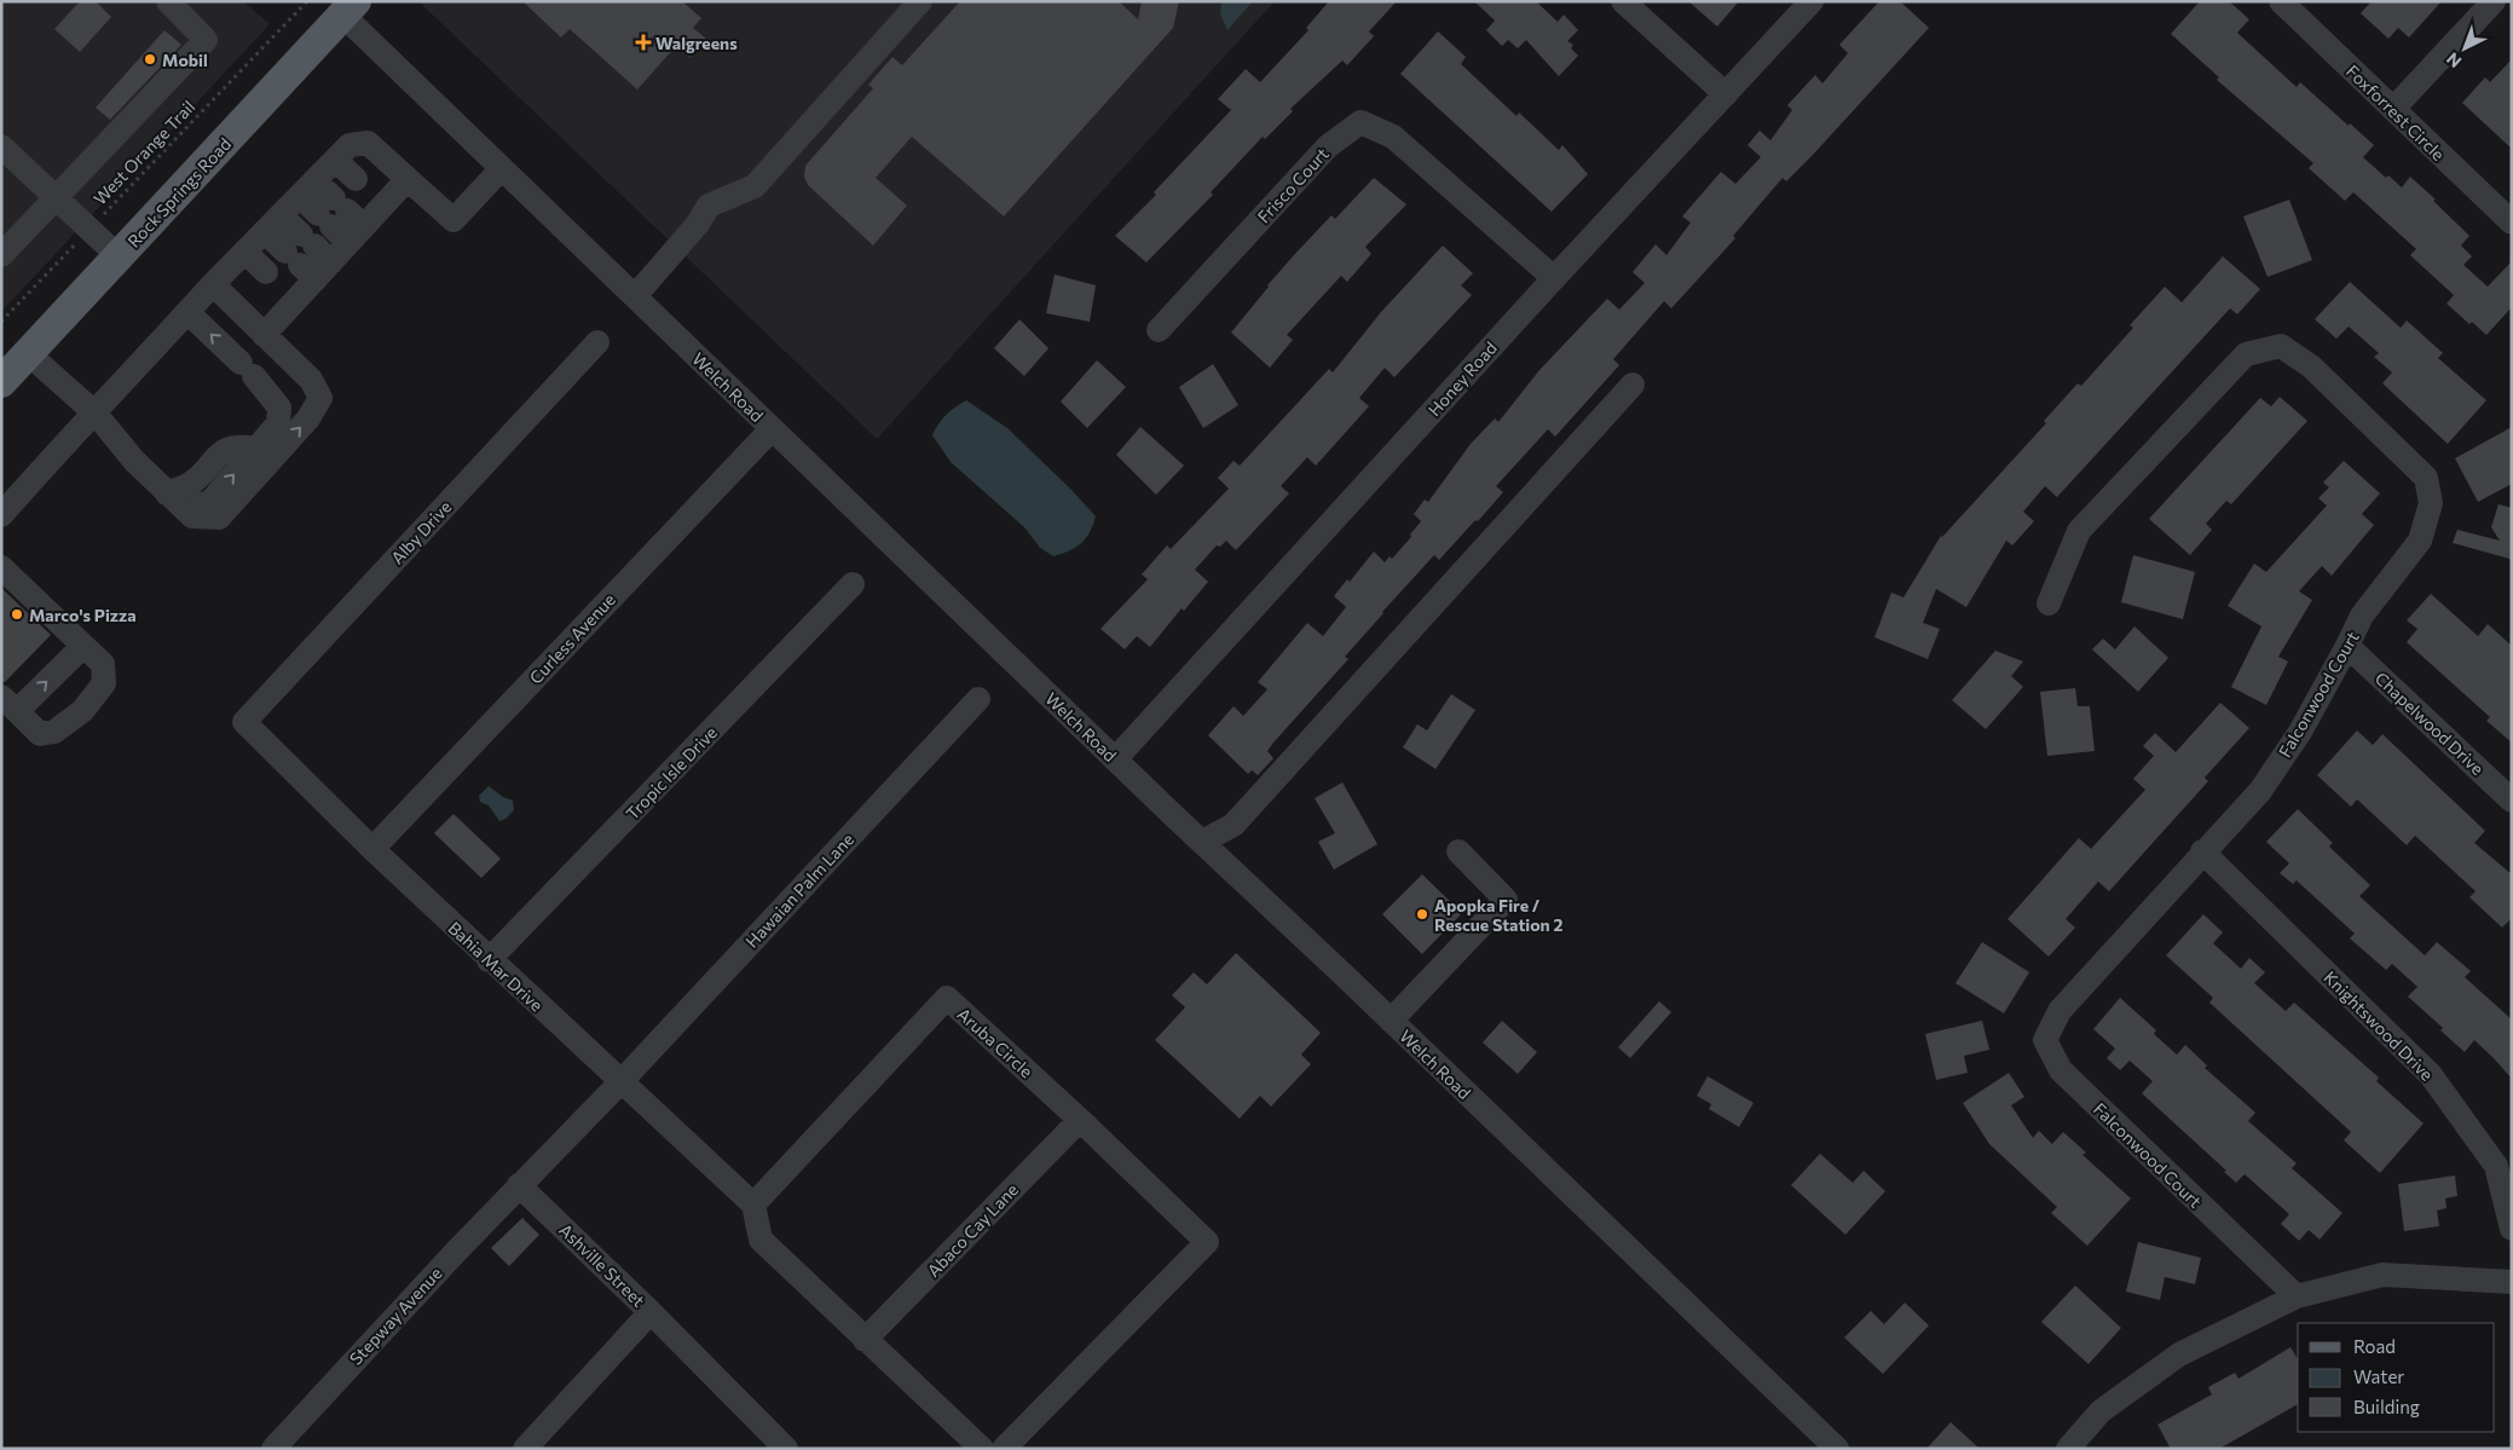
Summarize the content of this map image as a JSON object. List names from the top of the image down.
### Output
{
  "streets": {
    "main road": ["Rock Springs Road"],
    "street": [
      "Foxforrest Circle",
      "Frisco Court",
      "Honey Road",
      "Welch Road",
      "Alby Drive",
      "Curless Avenue",
      "Falconwood Court",
      "Chapelwood Drive",
      "Tropic Isle Drive",
      "Hawaian Palm Lane",
      "Bahia Mar Drive",
      "Knightswood Drive",
      "Aruba Circle",
      "Abaco Cay Lane",
      "Ashville Street",
      "Stepway Avenue"
    ],
    "path": ["West Orange Trail"]
  },
  "crossings": [
    ["Frisco Court", "Honey Road"],
    ["Rock Springs Road", "Welch Road"],
    ["Honey Road", "Welch Road"],
    ["Welch Road", "Curless Avenue"],
    ["Alby Drive", "Bahia Mar Drive"],
    ["Curless Avenue", "Bahia Mar Drive"],
    ["Falconwood Court", "Chapelwood Drive"],
    ["Falconwood Court", "Knightswood Drive"],
    ["Tropic Isle Drive", "Bahia Mar Drive"],
    ["Hawaian Palm Lane", "Bahia Mar Drive"],
    ["Bahia Mar Drive", "Aruba Circle"],
    ["Aruba Circle", "Abaco Cay Lane"],
    ["Ashville Street", "Stepway Avenue"]
  ],
  "places": {
    "health": ["Walgreens"],
    "other": ["Mobil", "Marco's Pizza", "Apopka Fire / Rescue Station 2"]
  },
  "legend": ["Road", "Water", "Building"],
  "north": "bottom left"
}
